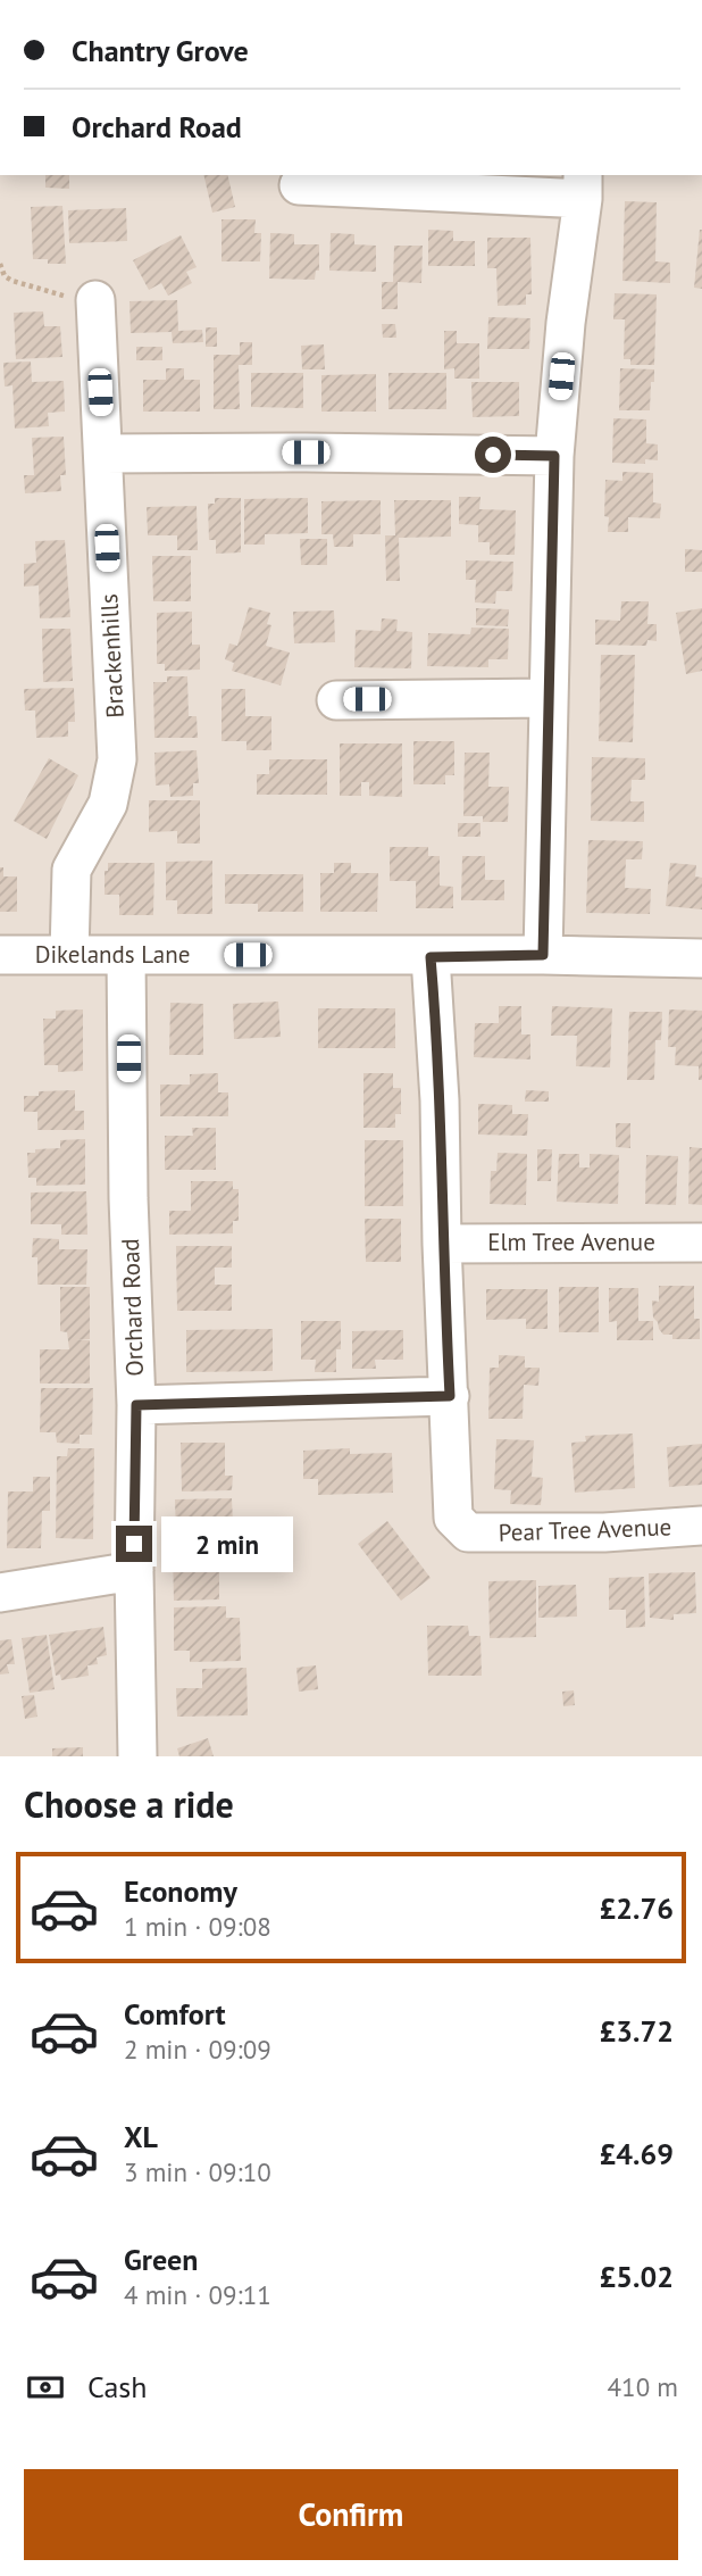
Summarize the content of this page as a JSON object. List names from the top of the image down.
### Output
{
  "streets": {
    "street": [
      "Brackenhills",
      "Dikelands Lane",
      "Elm Tree Avenue",
      "Orchard Road",
      "Pear Tree Avenue"
    ]
  },
  "crossings": [
    ["Brackenhills", "Dikelands Lane"],
    ["Dikelands Lane", "Orchard Road"]
  ],
  "page": {
    "banner": ["Chantry Grove", "Orchard Road"],
    "bubble": "2 min",
    "heading": "Choose a ride",
    "list": [
      {
        "name": "Economy",
        "note": "1 min · 09:08",
        "value": "£2.76"
      },
      {
        "name": "Comfort",
        "note": "2 min · 09:09",
        "value": "£3.72"
      },
      {
        "name": "XL",
        "note": "3 min · 09:10",
        "value": "£4.69"
      },
      {
        "name": "Green",
        "note": "4 min · 09:11",
        "value": "£5.02"
      }
    ],
    "pay": ["Cash", "410 m"],
    "buttons": "Confirm"
  }
}
